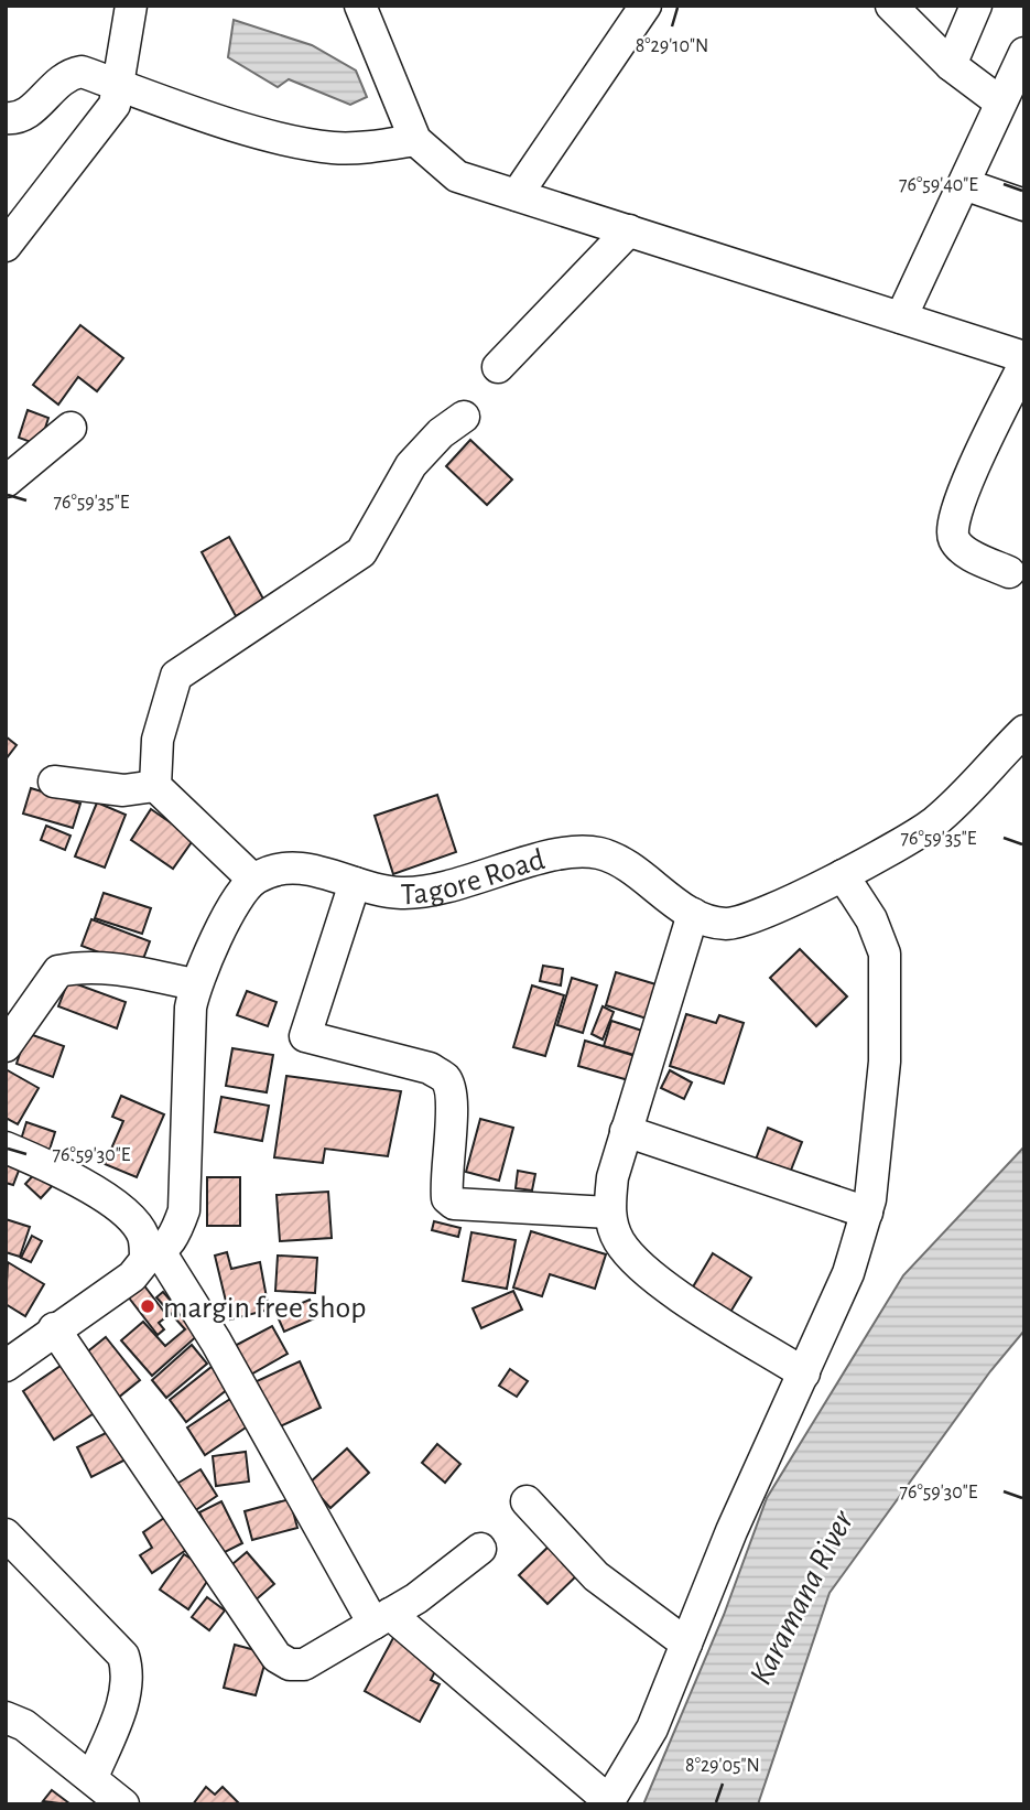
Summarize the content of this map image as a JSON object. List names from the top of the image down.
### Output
{
  "streets": {
    "street": ["Tagore Road"]
  },
  "water": ["Karamana River"],
  "places": ["margin free shop"],
  "coordinates": [
    "8°29'10\"N",
    "76°59'40\"E",
    "76°59'35\"E",
    "76°59'30\"E",
    "8°29'05\"N"
  ]
}
